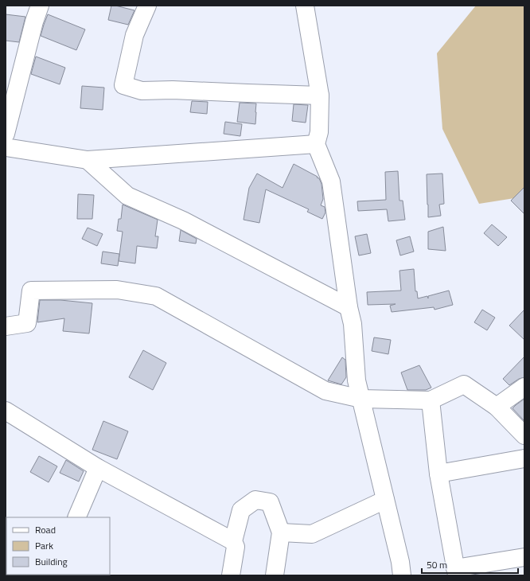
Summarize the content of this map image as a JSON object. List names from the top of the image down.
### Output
{
  "legend": ["Road", "Park", "Building"],
  "scale_bar": "50 m"
}
